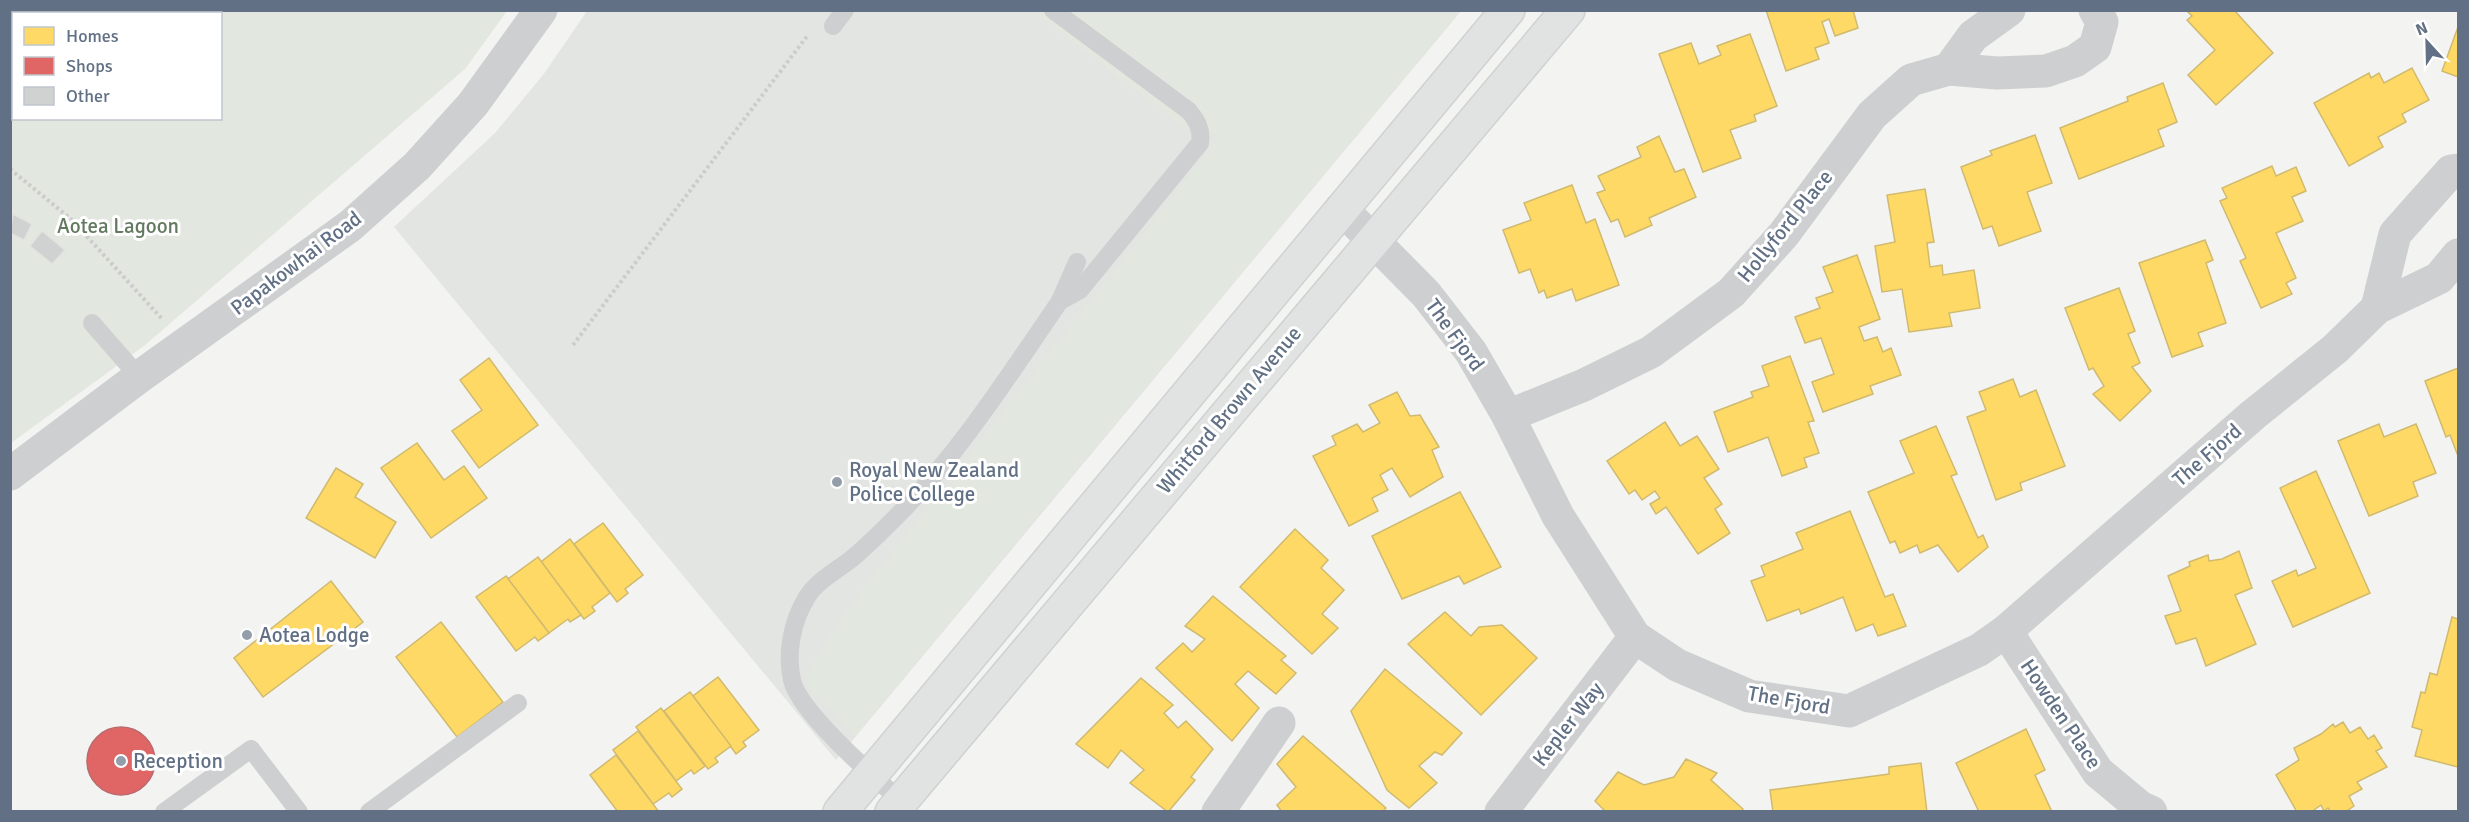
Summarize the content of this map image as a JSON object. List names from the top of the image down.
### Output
{
  "streets": {
    "main road": ["Whitford Brown Avenue"],
    "street": [
      "Hollyford Place",
      "Papakowhai Road",
      "The Fjord",
      "Howden Place",
      "Kepler Way"
    ]
  },
  "crossings": [
    ["Hollyford Place", "The Fjord"],
    ["The Fjord", "Whitford Brown Avenue"],
    ["The Fjord", "Howden Place"],
    ["The Fjord", "Kepler Way"]
  ],
  "parks": ["Aotea Lagoon"],
  "places": ["Royal New Zealand Police College", "Aotea Lodge", "Reception"],
  "legend": ["Homes", "Shops", "Other"],
  "north": "top"
}
